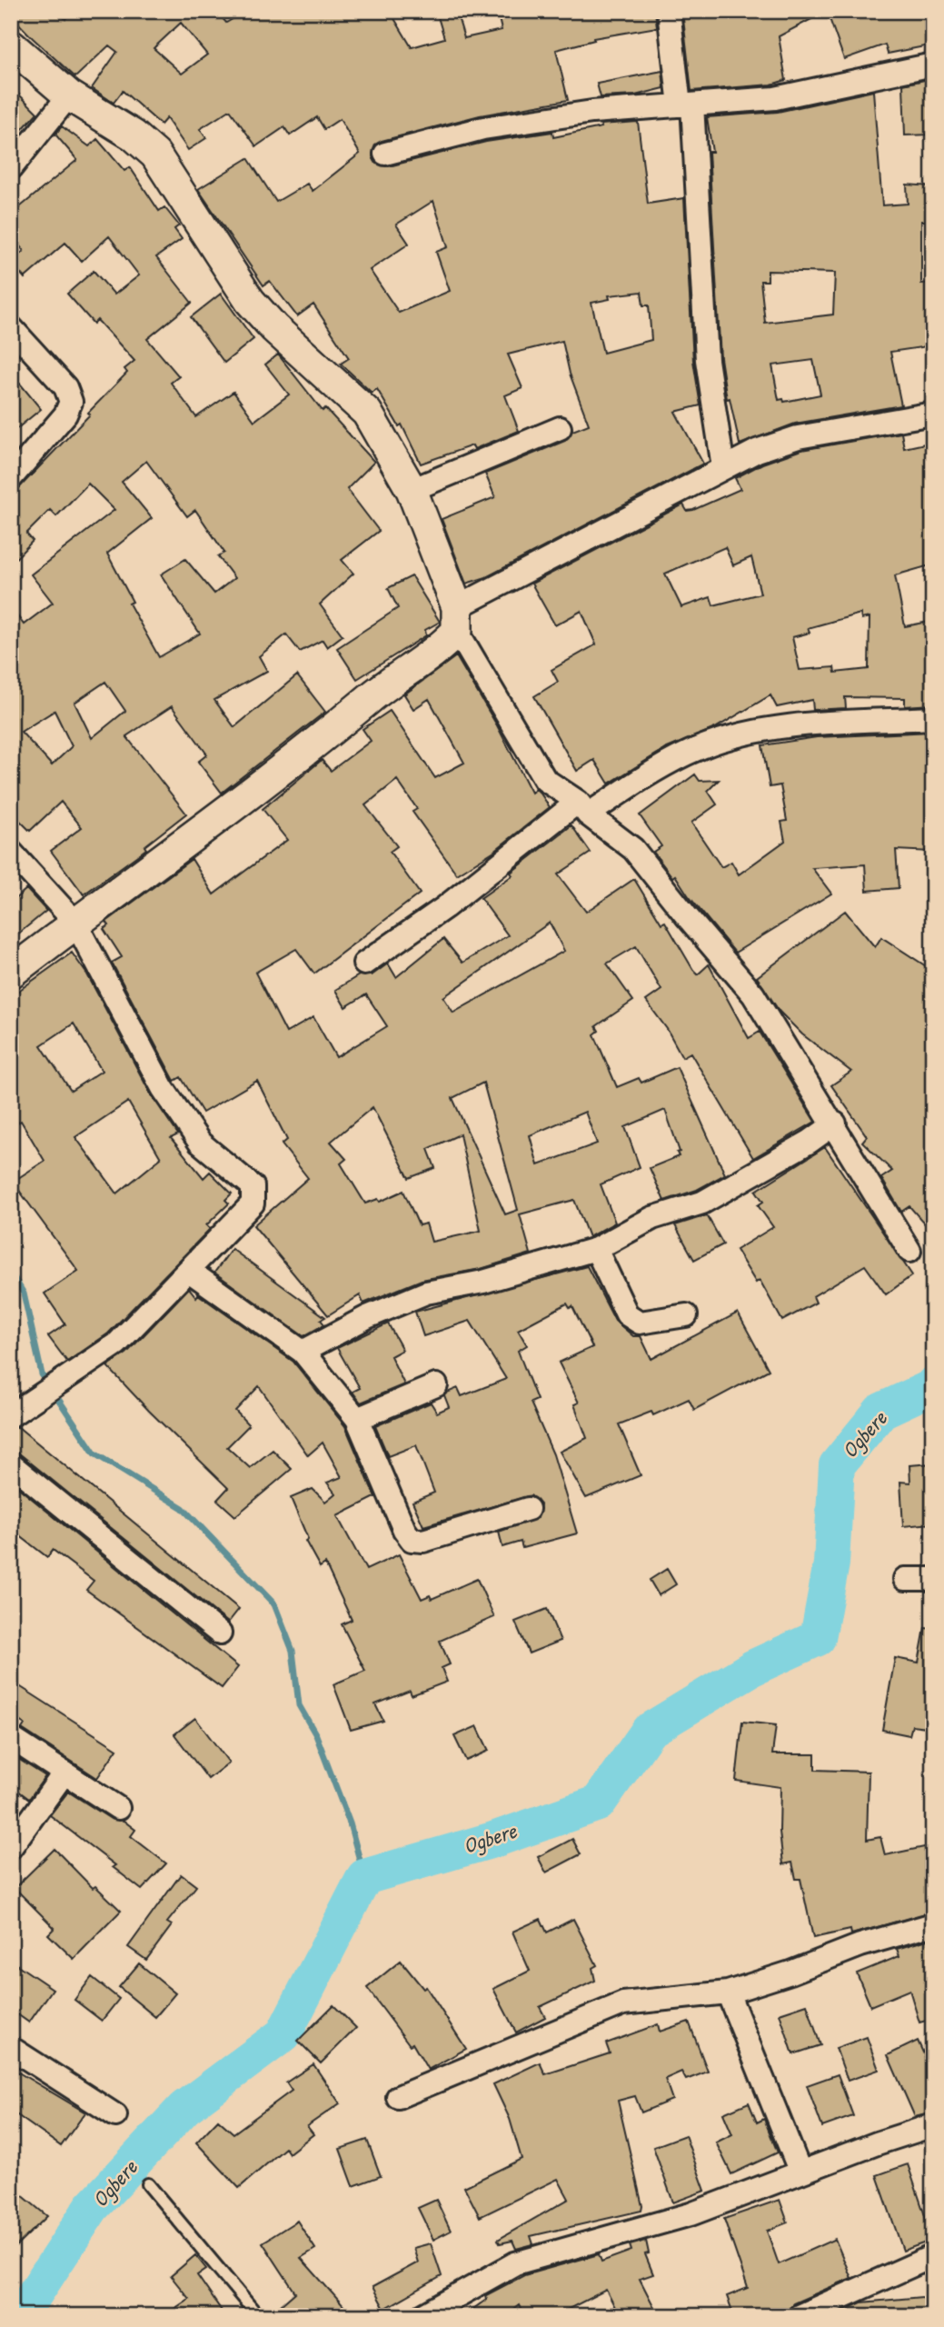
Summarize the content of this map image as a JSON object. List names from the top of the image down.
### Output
{
  "water": ["Ogbere"]
}
